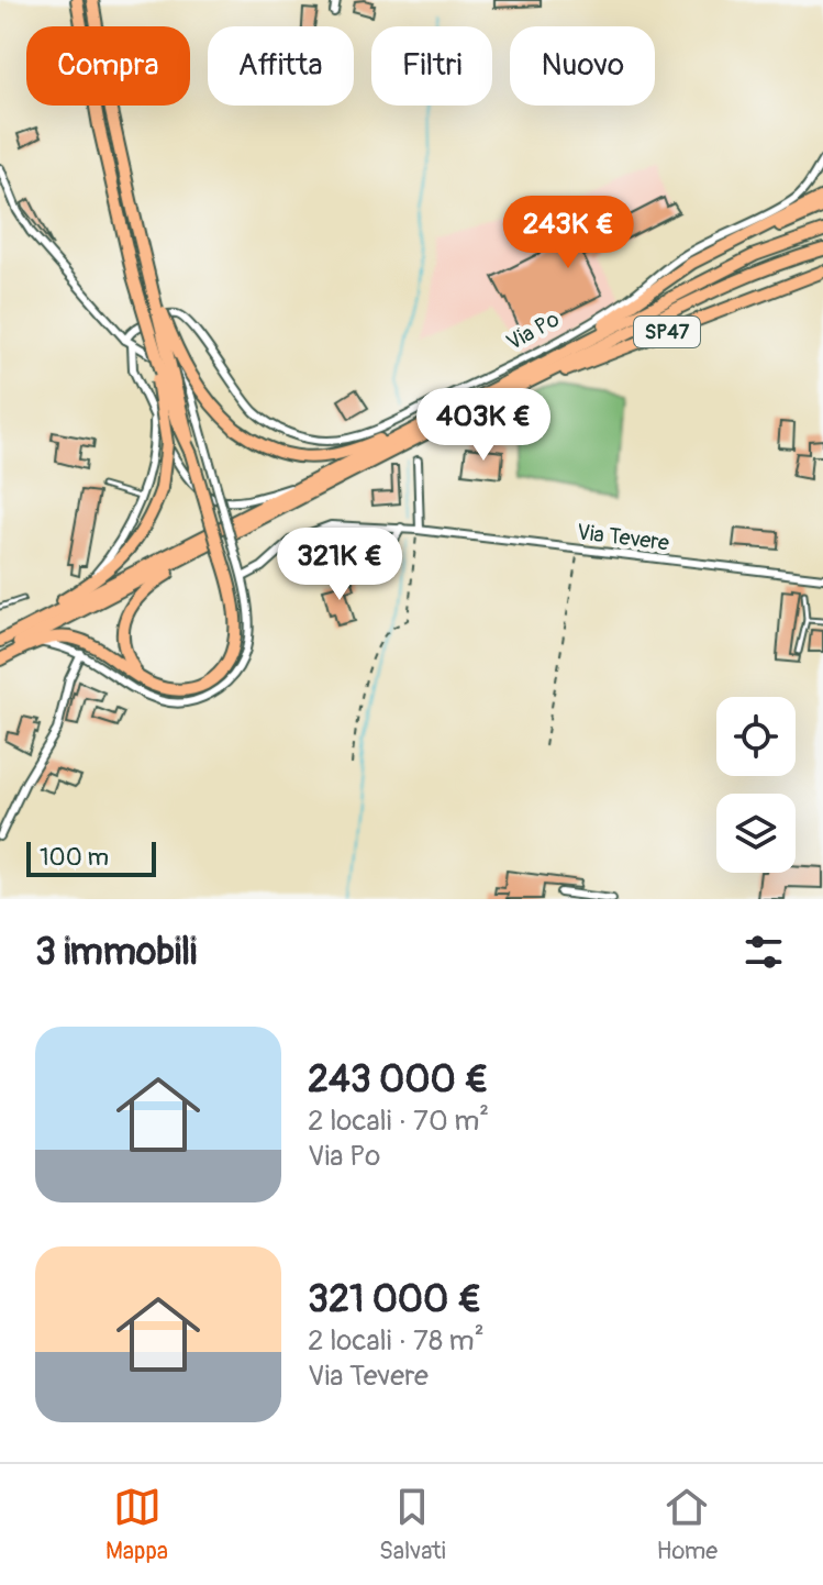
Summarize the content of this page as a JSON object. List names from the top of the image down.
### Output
{
  "streets": {
    "highway": ["Via Po", "SP47"],
    "street": ["Via Tevere"]
  },
  "crossings": [
    ["Via Po", "SP47"]
  ],
  "scale_bar": "100 m",
  "page": {
    "chip": [
      "Compra",
      "Affitta",
      "Filtri",
      "Nuovo"
    ],
    "price": ["243K €", "403K €", "321K €"],
    "scale": "100 m",
    "heading": "3 immobili",
    "list": [
      {
        "name": "243 000 €",
        "note": "2 locali · 70 m² · Via Po"
      },
      {
        "name": "321 000 €",
        "note": "2 locali · 78 m² · Via Tevere"
      }
    ],
    "tabs": ["Mappa", "Salvati", "Home"]
  }
}
